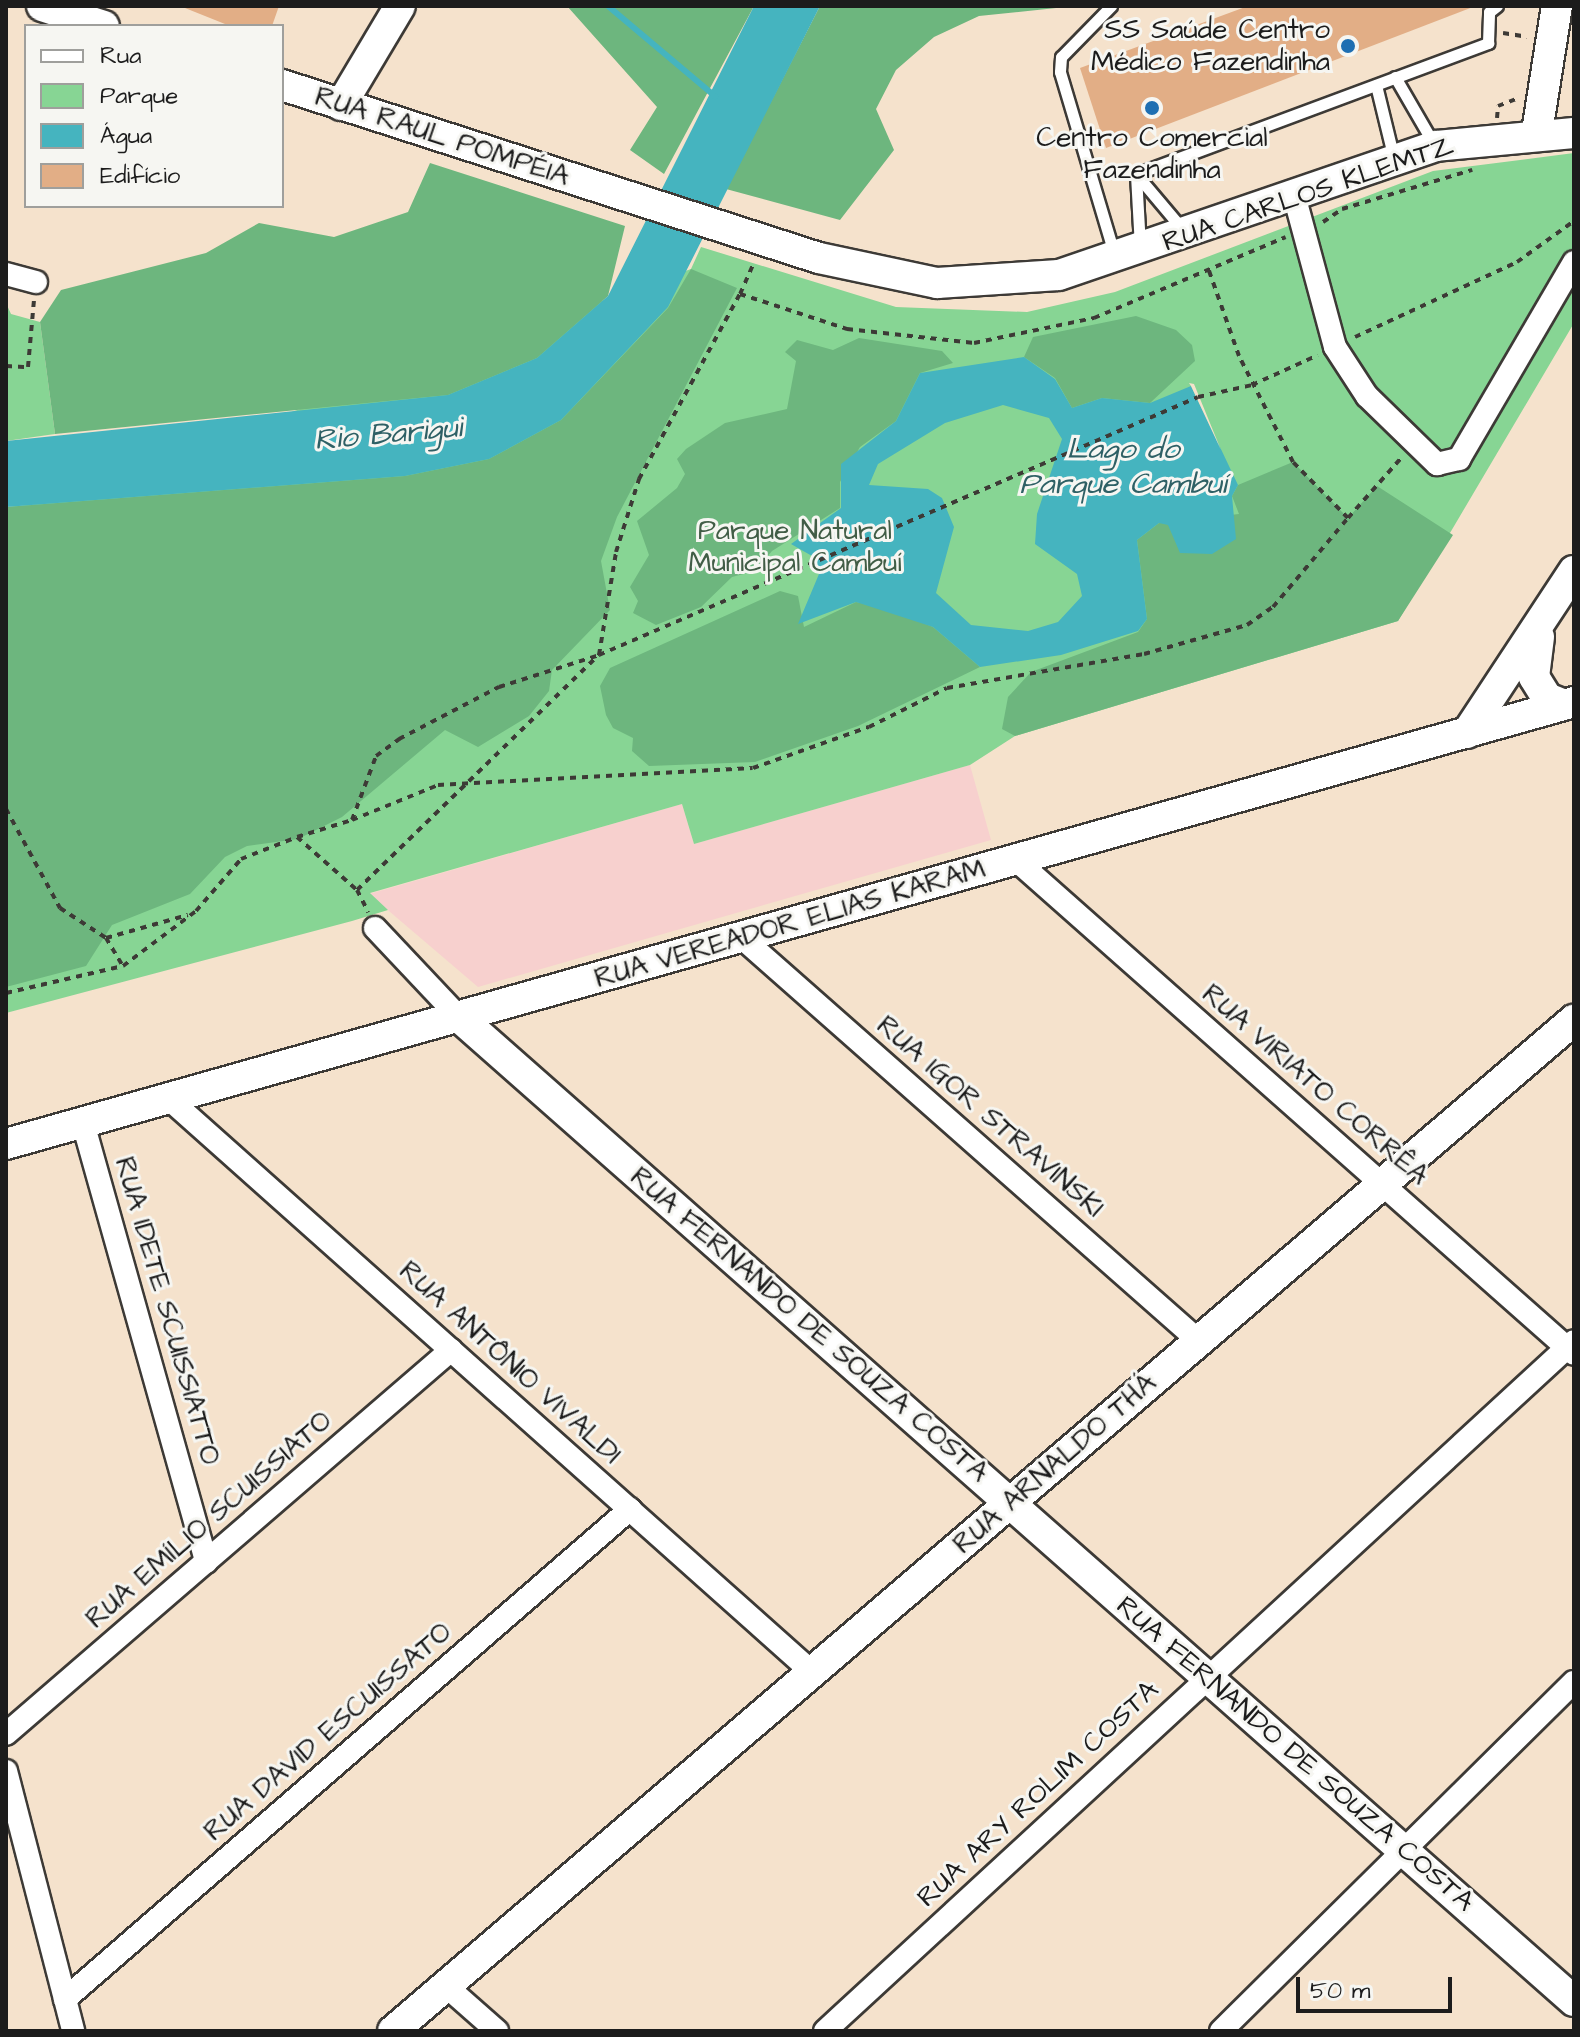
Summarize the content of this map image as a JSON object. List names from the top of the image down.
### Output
{
  "streets": {
    "main road": [
      "RUA RAUL POMPÉIA",
      "RUA CARLOS KLEMTZ",
      "RUA VEREADOR ELIAS KARAM",
      "RUA FERNANDO DE SOUZA COSTA",
      "RUA ARNALDO THÁ"
    ],
    "street": [
      "RUA VIRIATO CORRÊA",
      "RUA IGOR STRAVINSKI",
      "RUA IDETE SCUISSIATTO",
      "RUA ANTÔNIO VIVALDI",
      "RUA EMÍLIO SCUISSIATO",
      "RUA DAVID ESCUISSATO",
      "RUA ARY ROLIM COSTA"
    ]
  },
  "crossings": [
    ["RUA RAUL POMPÉIA", "RUA CARLOS KLEMTZ"],
    ["RUA VEREADOR ELIAS KARAM", "RUA VIRIATO CORRÊA"],
    ["RUA VEREADOR ELIAS KARAM", "RUA IGOR STRAVINSKI"],
    ["RUA VEREADOR ELIAS KARAM", "RUA IDETE SCUISSIATTO"],
    ["RUA VEREADOR ELIAS KARAM", "RUA FERNANDO DE SOUZA COSTA"],
    ["RUA VEREADOR ELIAS KARAM", "RUA ANTÔNIO VIVALDI"],
    ["RUA VIRIATO CORRÊA", "RUA ARNALDO THÁ"],
    ["RUA VIRIATO CORRÊA", "RUA ARY ROLIM COSTA"],
    ["RUA IGOR STRAVINSKI", "RUA ARNALDO THÁ"],
    ["RUA IDETE SCUISSIATTO", "RUA EMÍLIO SCUISSIATO"],
    ["RUA FERNANDO DE SOUZA COSTA", "RUA ARNALDO THÁ"],
    ["RUA FERNANDO DE SOUZA COSTA", "RUA ARY ROLIM COSTA"],
    ["RUA ANTÔNIO VIVALDI", "RUA ARNALDO THÁ"],
    ["RUA ANTÔNIO VIVALDI", "RUA EMÍLIO SCUISSIATO"],
    ["RUA ANTÔNIO VIVALDI", "RUA DAVID ESCUISSATO"]
  ],
  "water": ["Rio Barigui", "Lago do Parque Cambuí"],
  "parks": ["Parque Natural Municipal Cambuí"],
  "places": ["SS Saúde Centro Médico Fazendinha", "Centro Comercial Fazendinha"],
  "legend": [
    "Rua",
    "Parque",
    "Água",
    "Edifício"
  ],
  "scale_bar": "50 m"
}
